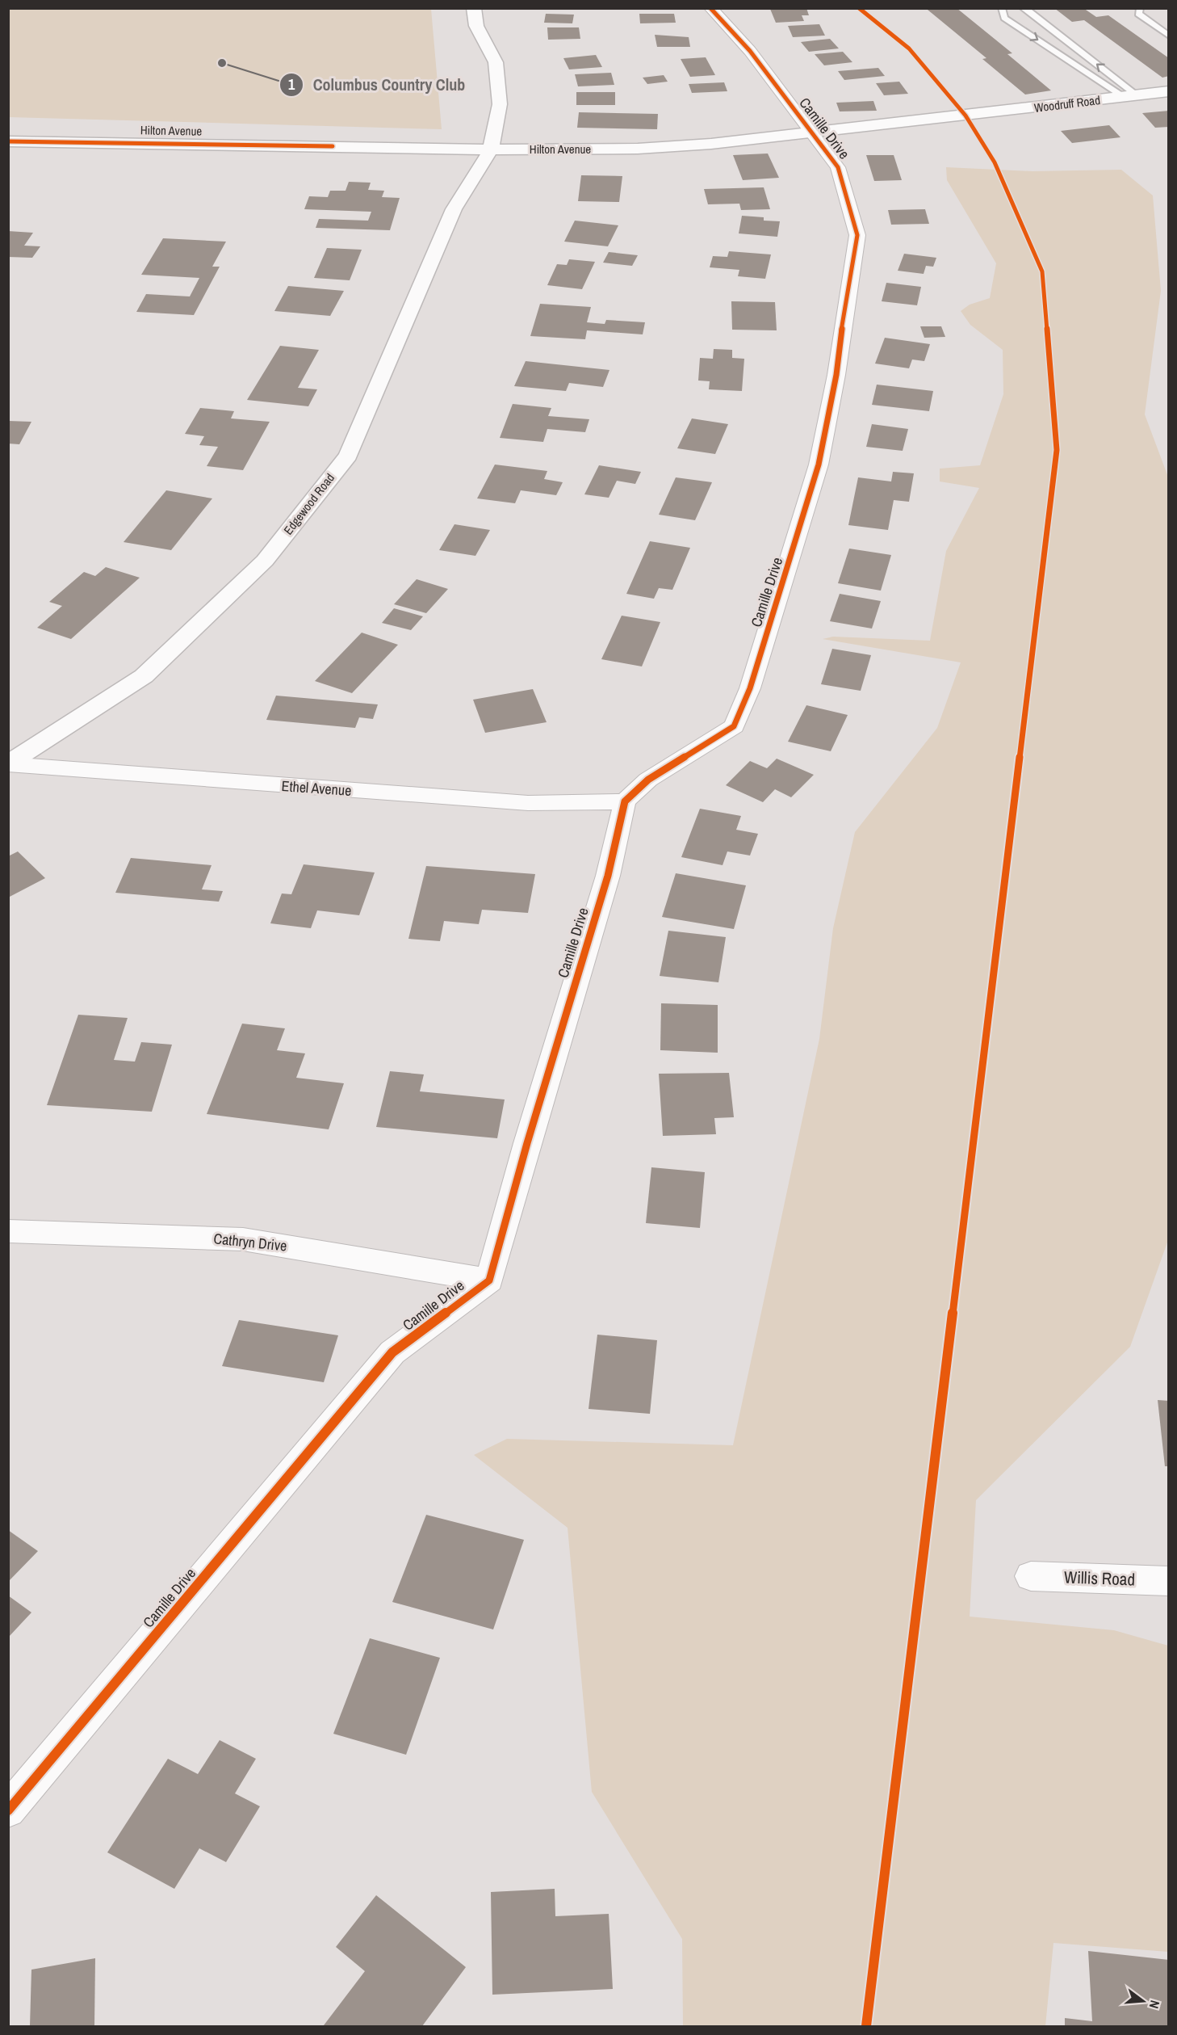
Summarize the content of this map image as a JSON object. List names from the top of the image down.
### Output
{
  "streets": {
    "street": [
      "Woodruff Road",
      "Camille Drive",
      "Hilton Avenue",
      "Edgewood Road",
      "Ethel Avenue",
      "Cathryn Drive",
      "Willis Road"
    ]
  },
  "crossings": [
    ["Woodruff Road", "Hilton Avenue"],
    ["Camille Drive", "Hilton Avenue"],
    ["Camille Drive", "Ethel Avenue"],
    ["Camille Drive", "Cathryn Drive"],
    ["Hilton Avenue", "Edgewood Road"],
    ["Edgewood Road", "Ethel Avenue"]
  ],
  "places": ["Columbus Country Club"],
  "north": "right"
}
